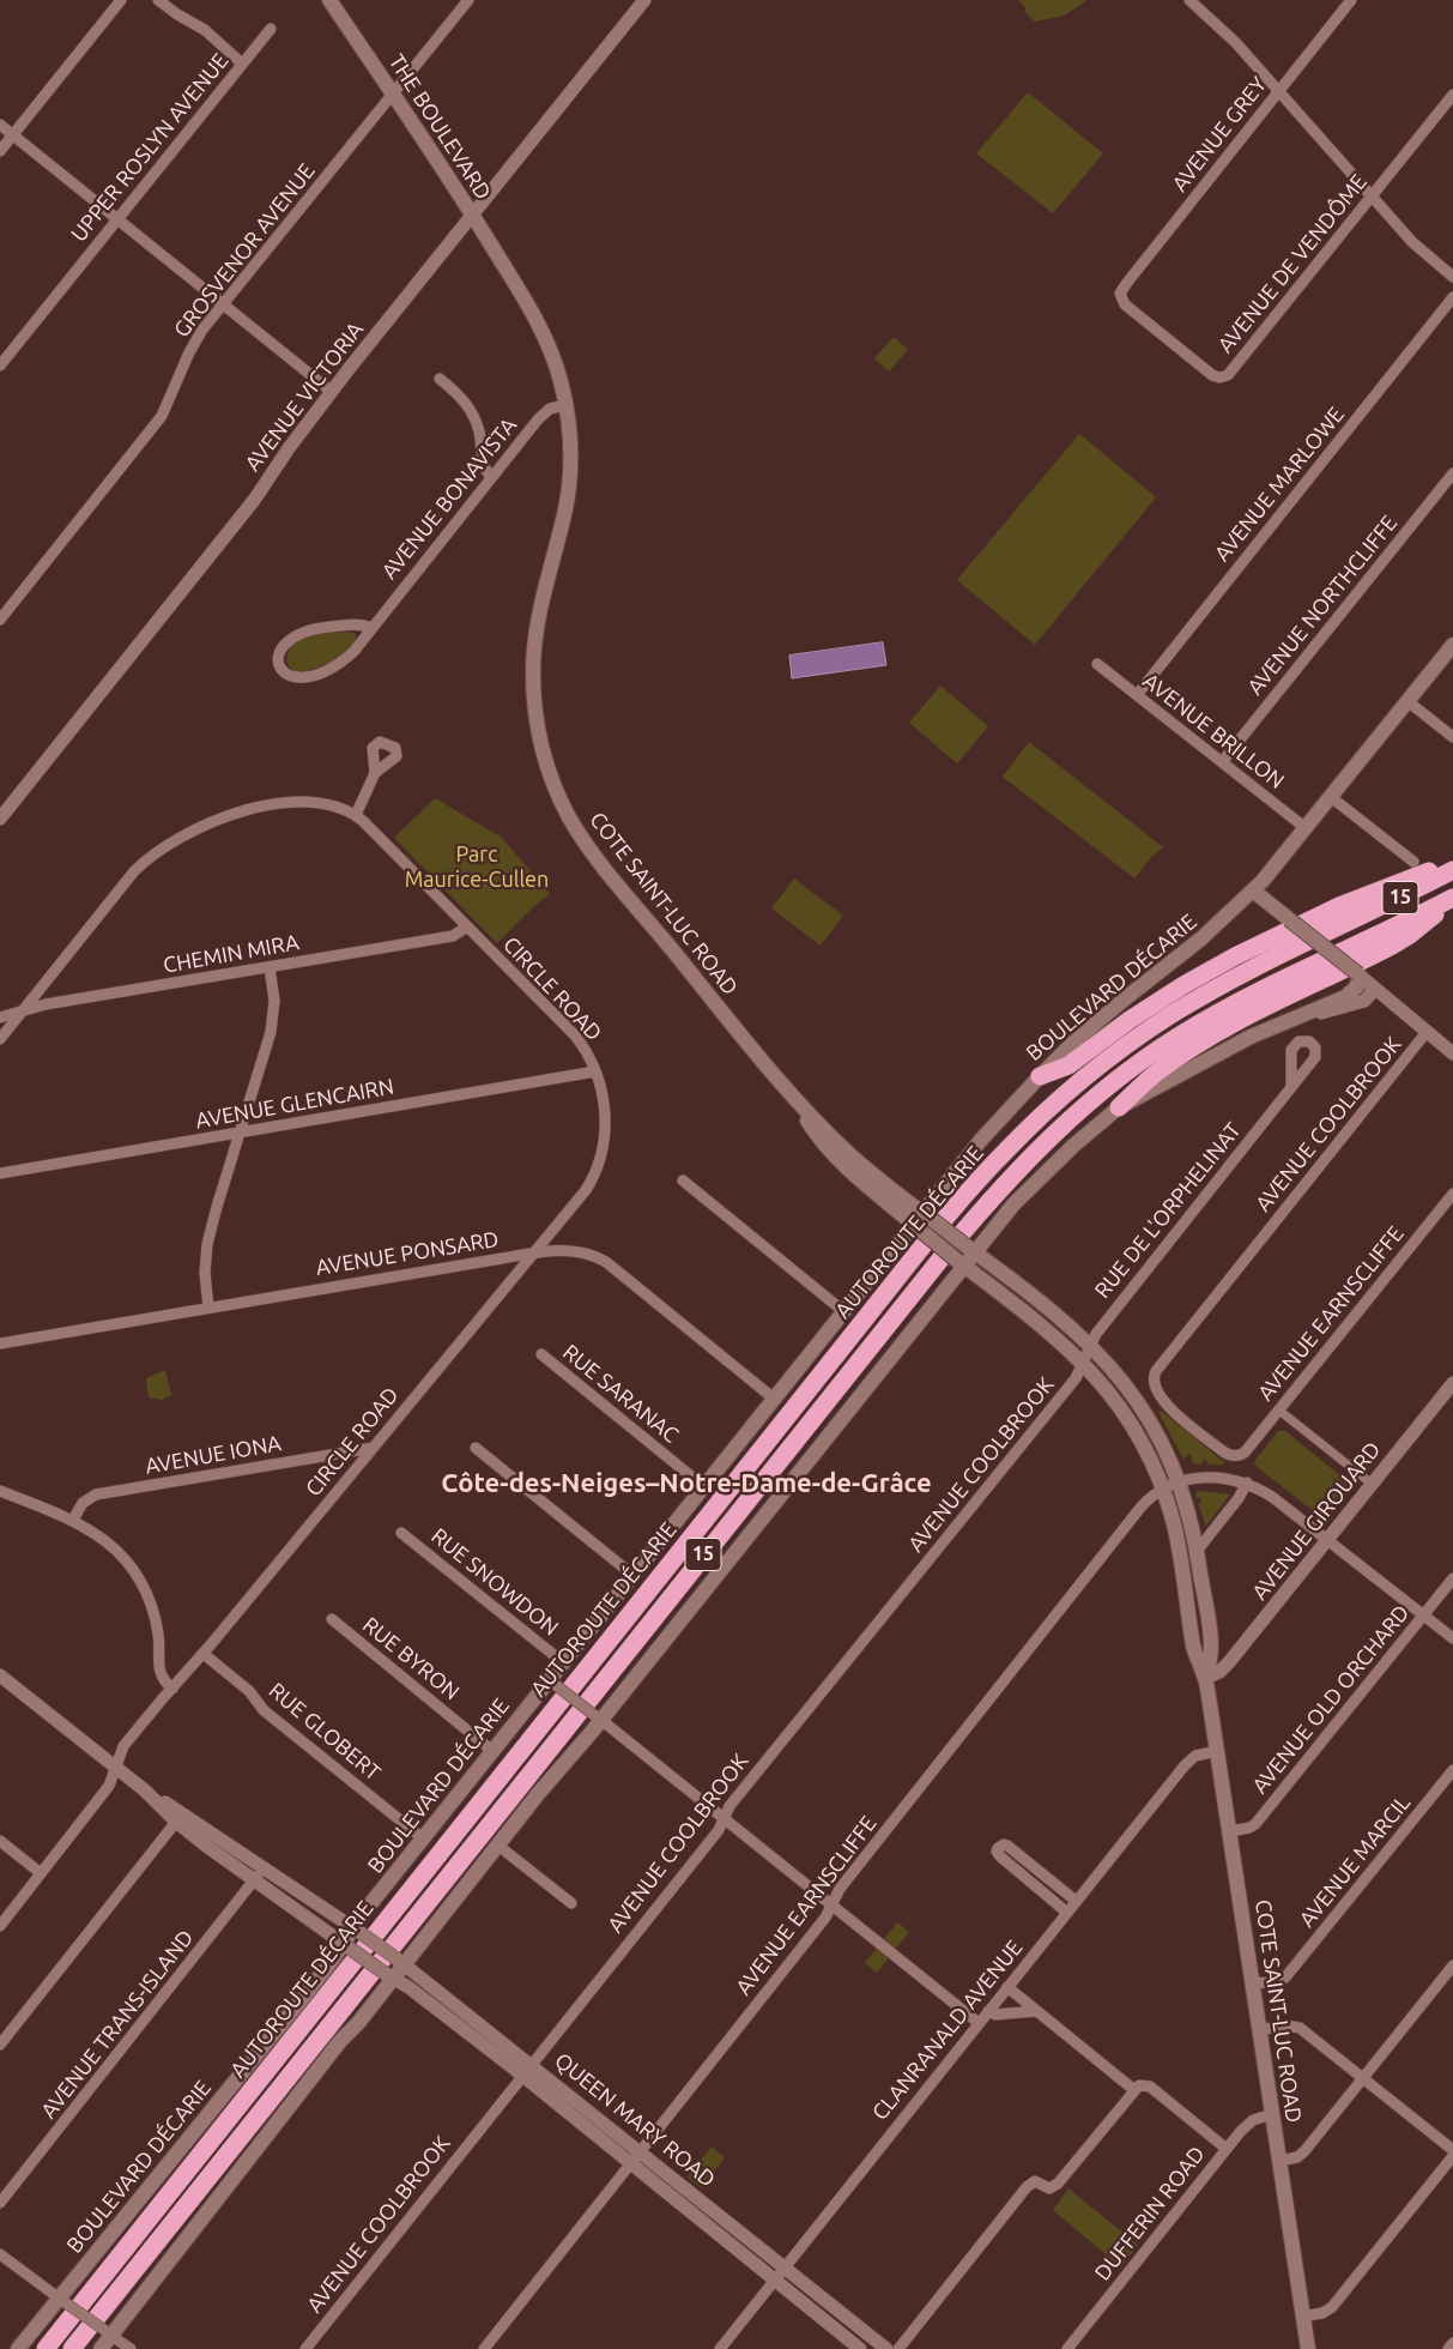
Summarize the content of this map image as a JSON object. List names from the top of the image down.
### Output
{
  "streets": {
    "highway": ["15", "AUTOROUTE DÉCARIE"],
    "main road": ["THE BOULEVARD", "COTE SAINT-LUC ROAD", "BOULEVARD DÉCARIE"],
    "street": [
      "AVENUE GREY",
      "UPPER ROSLYN AVENUE",
      "GROSVENOR AVENUE",
      "AVENUE DE VENDÔME",
      "AVENUE VICTORIA",
      "AVENUE MARLOWE",
      "AVENUE BONAVISTA",
      "AVENUE NORTHCLIFFE",
      "AVENUE BRILLON",
      "CHEMIN MIRA",
      "CIRCLE ROAD",
      "AVENUE GLENCAIRN",
      "AVENUE COOLBROOK",
      "RUE DE L'ORPHELINAT",
      "AVENUE PONSARD",
      "AVENUE EARNSCLIFFE",
      "RUE SARANAC",
      "AVENUE IONA",
      "AVENUE GIROUARD",
      "RUE SNOWDON",
      "RUE BYRON",
      "AVENUE OLD ORCHARD",
      "RUE GLOBERT",
      "AVENUE MARCIL",
      "AVENUE TRANS-ISLAND",
      "CLANRANALD AVENUE",
      "QUEEN MARY ROAD",
      "DUFFERIN ROAD"
    ]
  },
  "crossings": [
    ["THE BOULEVARD", "GROSVENOR AVENUE"],
    ["THE BOULEVARD", "AVENUE VICTORIA"],
    ["THE BOULEVARD", "COTE SAINT-LUC ROAD"],
    ["AVENUE GREY", "AVENUE DE VENDÔME"],
    ["AVENUE MARLOWE", "AVENUE BRILLON"],
    ["AVENUE BONAVISTA", "COTE SAINT-LUC ROAD"],
    ["AVENUE NORTHCLIFFE", "AVENUE BRILLON"],
    ["AVENUE BRILLON", "BOULEVARD DÉCARIE"],
    ["COTE SAINT-LUC ROAD", "BOULEVARD DÉCARIE"],
    ["COTE SAINT-LUC ROAD", "AVENUE COOLBROOK"],
    ["COTE SAINT-LUC ROAD", "RUE DE L'ORPHELINAT"],
    ["COTE SAINT-LUC ROAD", "AVENUE EARNSCLIFFE"],
    ["COTE SAINT-LUC ROAD", "AVENUE GIROUARD"],
    ["COTE SAINT-LUC ROAD", "AVENUE OLD ORCHARD"],
    ["COTE SAINT-LUC ROAD", "AVENUE MARCIL"],
    ["COTE SAINT-LUC ROAD", "CLANRANALD AVENUE"],
    ["COTE SAINT-LUC ROAD", "DUFFERIN ROAD"],
    ["CHEMIN MIRA", "CIRCLE ROAD"],
    ["BOULEVARD DÉCARIE", "AVENUE PONSARD"],
    ["BOULEVARD DÉCARIE", "RUE SARANAC"],
    ["BOULEVARD DÉCARIE", "RUE SNOWDON"],
    ["BOULEVARD DÉCARIE", "RUE BYRON"],
    ["BOULEVARD DÉCARIE", "RUE GLOBERT"],
    ["BOULEVARD DÉCARIE", "QUEEN MARY ROAD"],
    ["CIRCLE ROAD", "AVENUE GLENCAIRN"],
    ["CIRCLE ROAD", "AVENUE PONSARD"],
    ["CIRCLE ROAD", "AVENUE IONA"],
    ["CIRCLE ROAD", "RUE GLOBERT"],
    ["AVENUE COOLBROOK", "RUE DE L'ORPHELINAT"],
    ["AVENUE COOLBROOK", "AVENUE EARNSCLIFFE"],
    ["AVENUE COOLBROOK", "QUEEN MARY ROAD"],
    ["AVENUE EARNSCLIFFE", "AVENUE GIROUARD"],
    ["AVENUE EARNSCLIFFE", "AVENUE OLD ORCHARD"],
    ["AVENUE EARNSCLIFFE", "QUEEN MARY ROAD"],
    ["AVENUE TRANS-ISLAND", "QUEEN MARY ROAD"],
    ["CLANRANALD AVENUE", "QUEEN MARY ROAD"]
  ],
  "districts": ["Côte-des-Neiges–Notre-Dame-de-Grâce"],
  "parks": ["Parc Maurice-Cullen"]
}
